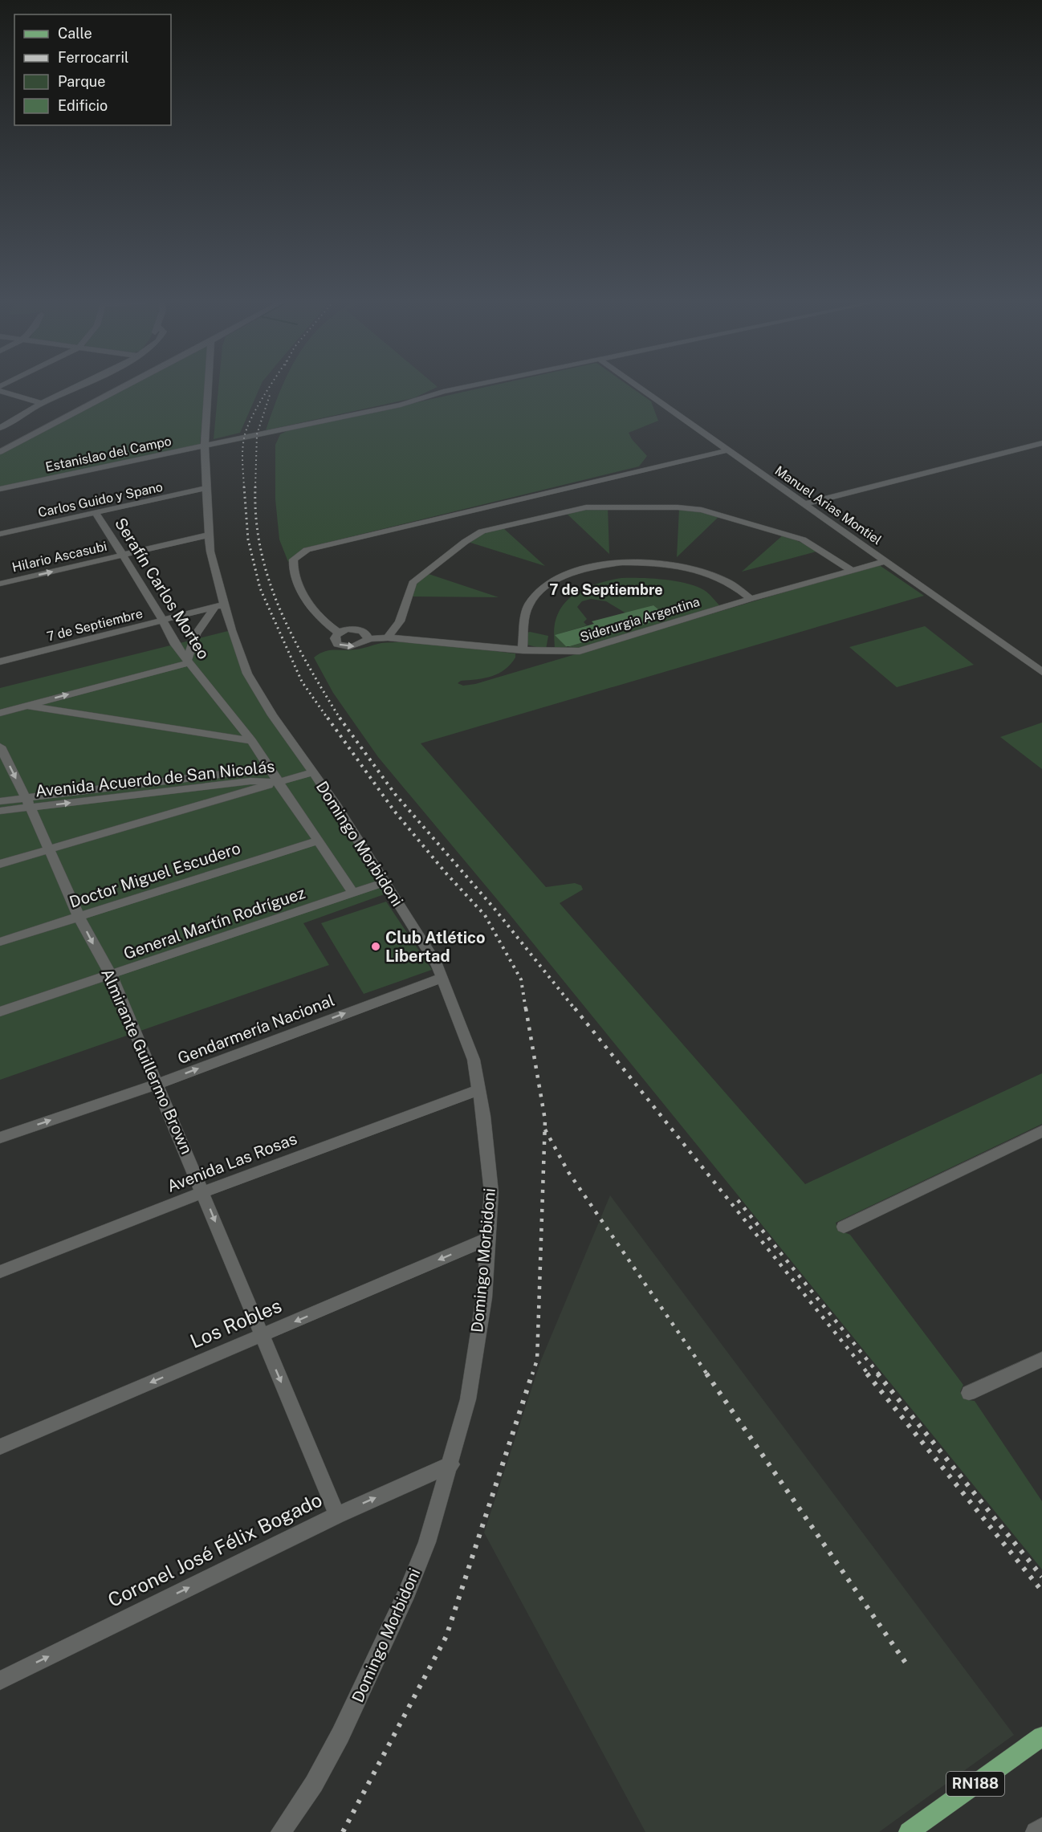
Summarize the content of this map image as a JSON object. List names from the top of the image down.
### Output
{
  "streets": {
    "main road": ["RN188"],
    "street": [
      "Estanislao del Campo",
      "Carlos Guido y Spano",
      "Manuel Arias Montiel",
      "Hilario Ascasubi",
      "Serafín Carlos Morteo",
      "Siderurgia Argentina",
      "7 de Septiembre",
      "Avenida Acuerdo de San Nicolás",
      "Domingo Morbidoni",
      "Doctor Miguel Escudero",
      "General Martín Rodríguez",
      "Gendarmería Nacional",
      "Almirante Guillermo Brown",
      "Avenida Las Rosas",
      "Los Robles",
      "Coronel José Félix Bogado"
    ]
  },
  "crossings": [
    ["Estanislao del Campo", "Domingo Morbidoni"],
    ["Carlos Guido y Spano", "Serafín Carlos Morteo"],
    ["Carlos Guido y Spano", "Domingo Morbidoni"],
    ["Manuel Arias Montiel", "Siderurgia Argentina"],
    ["Hilario Ascasubi", "Serafín Carlos Morteo"],
    ["Hilario Ascasubi", "Domingo Morbidoni"],
    ["Serafín Carlos Morteo", "7 de Septiembre"],
    ["Serafín Carlos Morteo", "Avenida Acuerdo de San Nicolás"],
    ["Serafín Carlos Morteo", "Doctor Miguel Escudero"],
    ["Serafín Carlos Morteo", "General Martín Rodríguez"],
    ["7 de Septiembre", "Domingo Morbidoni"],
    ["Avenida Acuerdo de San Nicolás", "Domingo Morbidoni"],
    ["Avenida Acuerdo de San Nicolás", "Almirante Guillermo Brown"],
    ["Domingo Morbidoni", "General Martín Rodríguez"],
    ["Domingo Morbidoni", "Gendarmería Nacional"],
    ["Domingo Morbidoni", "Avenida Las Rosas"],
    ["Domingo Morbidoni", "Los Robles"],
    ["Domingo Morbidoni", "Coronel José Félix Bogado"],
    ["Doctor Miguel Escudero", "Almirante Guillermo Brown"],
    ["General Martín Rodríguez", "Almirante Guillermo Brown"],
    ["Gendarmería Nacional", "Almirante Guillermo Brown"],
    ["Almirante Guillermo Brown", "Avenida Las Rosas"],
    ["Almirante Guillermo Brown", "Los Robles"],
    ["Almirante Guillermo Brown", "Coronel José Félix Bogado"]
  ],
  "one_way": [
    "Hilario Ascasubi",
    "Gendarmería Nacional",
    "Almirante Guillermo Brown",
    "Los Robles",
    "Coronel José Félix Bogado"
  ],
  "districts": ["7 de Septiembre"],
  "places": ["Club Atlético Libertad"],
  "legend": [
    "Calle",
    "Ferrocarril",
    "Parque",
    "Edificio"
  ]
}
